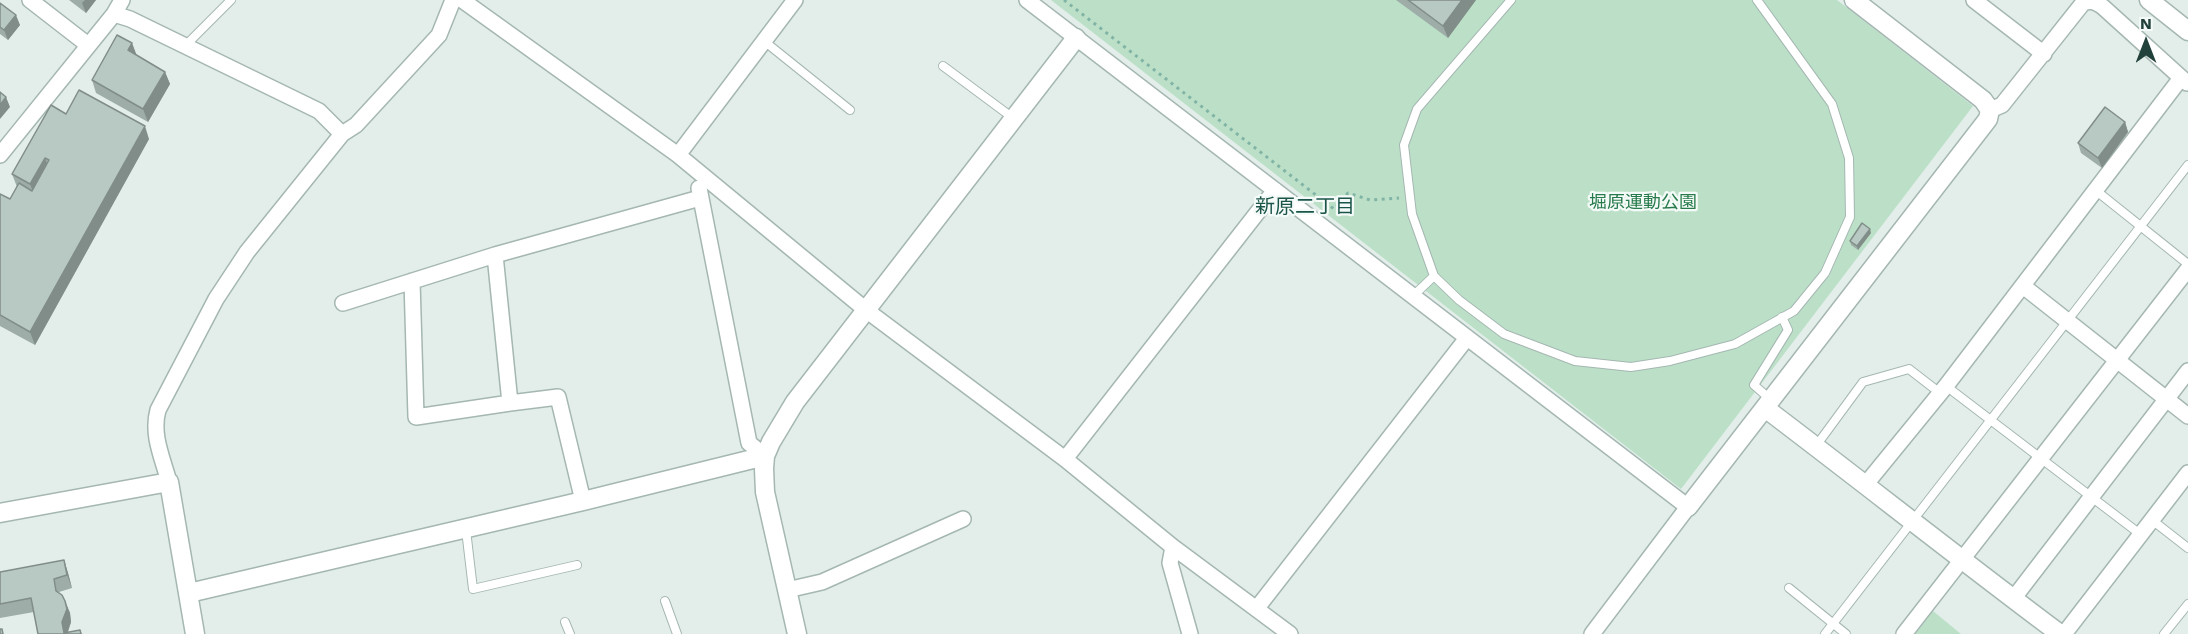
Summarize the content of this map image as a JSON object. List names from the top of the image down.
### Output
{
  "districts": ["新原二丁目"],
  "parks": ["堀原運動公園"],
  "north": "top"
}
